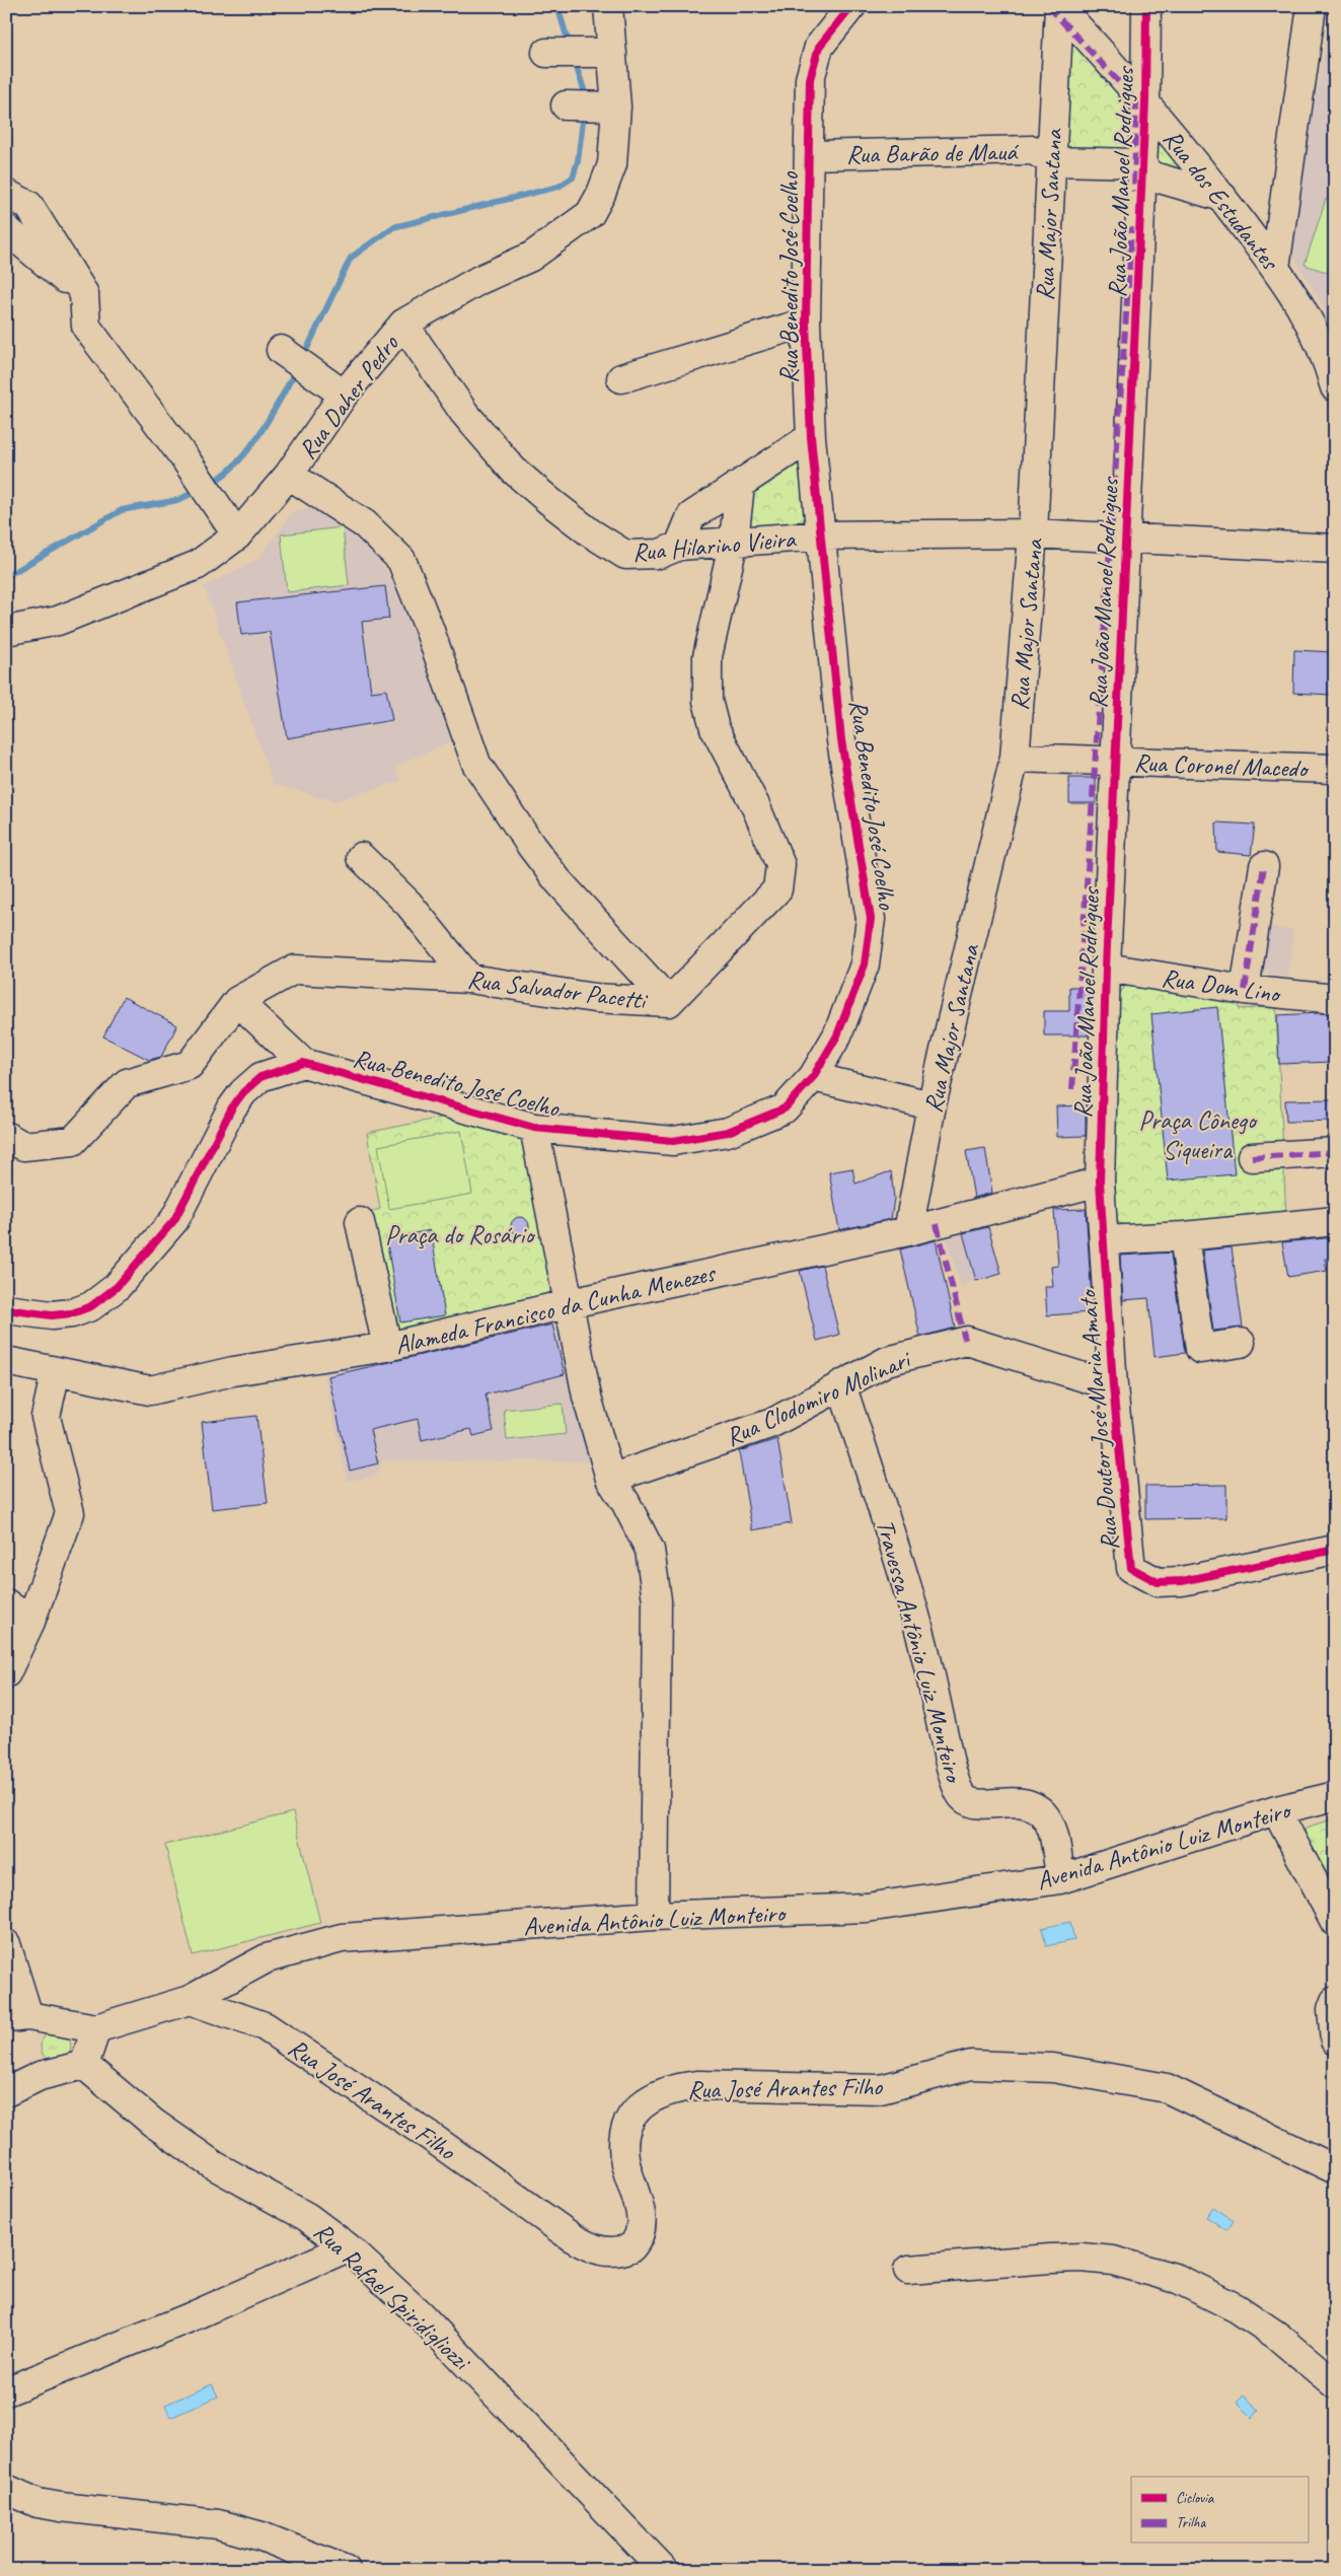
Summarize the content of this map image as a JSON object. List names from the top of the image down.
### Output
{
  "streets": {
    "street": [
      "Rua Barão de Mauá",
      "Rua João Manoel Rodrigues",
      "Rua dos Estudantes",
      "Rua Major Santana",
      "Rua Benedito José Coelho",
      "Rua Daher Pedro",
      "Rua Hilarino Vieira",
      "Rua Coronel Macedo",
      "Rua Dom Lino",
      "Rua Salvador Pacetti",
      "Alameda Francisco da Cunha Menezes",
      "Rua Clodomiro Molinari",
      "Rua Doutor José Maria Amato",
      "Travessa Antônio Luiz Monteiro",
      "Avenida Antônio Luiz Monteiro",
      "Rua José Arantes Filho",
      "Rua Rafael Spiridigliozzi"
    ]
  },
  "crossings": [
    ["Rua Barão de Mauá", "Rua Major Santana"],
    ["Rua Barão de Mauá", "Rua Benedito José Coelho"],
    ["Rua João Manoel Rodrigues", "Rua dos Estudantes"],
    ["Rua João Manoel Rodrigues", "Rua Hilarino Vieira"],
    ["Rua João Manoel Rodrigues", "Rua Coronel Macedo"],
    ["Rua João Manoel Rodrigues", "Rua Dom Lino"],
    ["Rua João Manoel Rodrigues", "Alameda Francisco da Cunha Menezes"],
    ["Rua João Manoel Rodrigues", "Rua Doutor José Maria Amato"],
    ["Rua dos Estudantes", "Rua Major Santana"],
    ["Rua Major Santana", "Rua Hilarino Vieira"],
    ["Rua Major Santana", "Rua Coronel Macedo"],
    ["Rua Major Santana", "Alameda Francisco da Cunha Menezes"],
    ["Rua Benedito José Coelho", "Rua Hilarino Vieira"],
    ["Rua Daher Pedro", "Rua Hilarino Vieira"],
    ["Rua Hilarino Vieira", "Rua Salvador Pacetti"],
    ["Alameda Francisco da Cunha Menezes", "Rua Doutor José Maria Amato"],
    ["Rua Clodomiro Molinari", "Rua Doutor José Maria Amato"],
    ["Rua Clodomiro Molinari", "Travessa Antônio Luiz Monteiro"],
    ["Travessa Antônio Luiz Monteiro", "Avenida Antônio Luiz Monteiro"],
    ["Avenida Antônio Luiz Monteiro", "Rua José Arantes Filho"]
  ],
  "parks": ["Praça Cônego Siqueira", "Praça do Rosário"],
  "legend": ["Ciclovia", "Trilha"]
}
